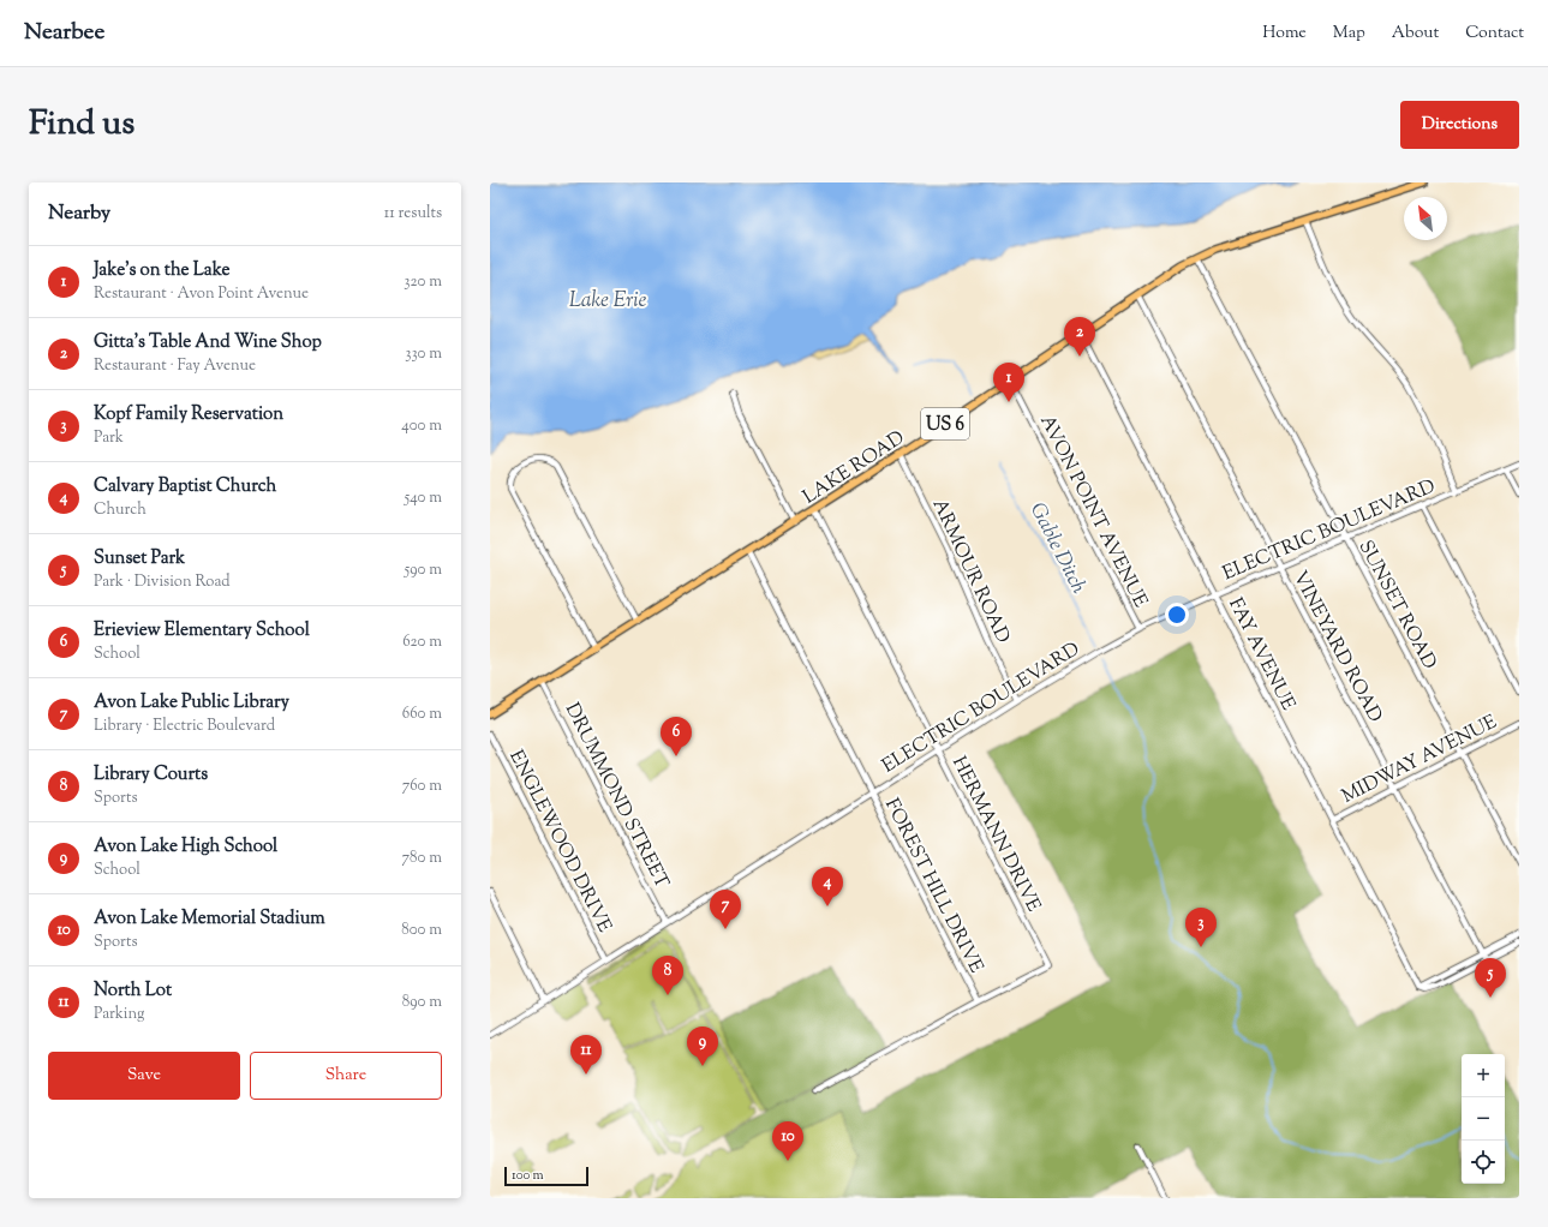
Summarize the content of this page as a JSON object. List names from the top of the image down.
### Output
{
  "streets": {
    "main road": ["US 6", "LAKE ROAD"],
    "street": [
      "AVON POINT AVENUE",
      "ELECTRIC BOULEVARD",
      "ARMOUR ROAD",
      "SUNSET ROAD",
      "VINEYARD ROAD",
      "FAY AVENUE",
      "MIDWAY AVENUE",
      "DRUMMOND STREET",
      "HERMANN DRIVE",
      "ENGLEWOOD DRIVE",
      "FOREST HILL DRIVE"
    ]
  },
  "crossings": [
    ["LAKE ROAD", "AVON POINT AVENUE"],
    ["LAKE ROAD", "ARMOUR ROAD"],
    ["LAKE ROAD", "SUNSET ROAD"],
    ["LAKE ROAD", "VINEYARD ROAD"],
    ["LAKE ROAD", "FAY AVENUE"],
    ["LAKE ROAD", "DRUMMOND STREET"],
    ["LAKE ROAD", "HERMANN DRIVE"],
    ["LAKE ROAD", "FOREST HILL DRIVE"],
    ["AVON POINT AVENUE", "ELECTRIC BOULEVARD"],
    ["ELECTRIC BOULEVARD", "ARMOUR ROAD"],
    ["ELECTRIC BOULEVARD", "SUNSET ROAD"],
    ["ELECTRIC BOULEVARD", "VINEYARD ROAD"],
    ["ELECTRIC BOULEVARD", "FAY AVENUE"],
    ["ELECTRIC BOULEVARD", "DRUMMOND STREET"],
    ["ELECTRIC BOULEVARD", "HERMANN DRIVE"],
    ["ELECTRIC BOULEVARD", "ENGLEWOOD DRIVE"],
    ["ELECTRIC BOULEVARD", "FOREST HILL DRIVE"],
    ["SUNSET ROAD", "MIDWAY AVENUE"],
    ["VINEYARD ROAD", "FAY AVENUE"],
    ["VINEYARD ROAD", "MIDWAY AVENUE"],
    ["FAY AVENUE", "MIDWAY AVENUE"],
    ["HERMANN DRIVE", "FOREST HILL DRIVE"]
  ],
  "water": ["Lake Erie", "Gable Ditch"],
  "scale_bar": "100 m",
  "north": "top left",
  "page": {
    "header": "Nearbee",
    "nav": [
      "Home",
      "Map",
      "About",
      "Contact"
    ],
    "title": "Find us",
    "buttons": [
      "Directions",
      ["Save", "Share"]
    ],
    "heading": ["Nearby", "11 results"],
    "list": [
      {
        "mark": "1",
        "name": "Jake's on the Lake",
        "note": "Restaurant · Avon Point Avenue",
        "value": "320 m"
      },
      {
        "mark": "2",
        "name": "Gitta's Table And Wine Shop",
        "note": "Restaurant · Fay Avenue",
        "value": "330 m"
      },
      {
        "mark": "3",
        "name": "Kopf Family Reservation",
        "note": "Park",
        "value": "400 m"
      },
      {
        "mark": "4",
        "name": "Calvary Baptist Church",
        "note": "Church",
        "value": "540 m"
      },
      {
        "mark": "5",
        "name": "Sunset Park",
        "note": "Park · Division Road",
        "value": "590 m"
      },
      {
        "mark": "6",
        "name": "Erieview Elementary School",
        "note": "School",
        "value": "620 m"
      },
      {
        "mark": "7",
        "name": "Avon Lake Public Library",
        "note": "Library · Electric Boulevard",
        "value": "660 m"
      },
      {
        "mark": "8",
        "name": "Library Courts",
        "note": "Sports",
        "value": "760 m"
      },
      {
        "mark": "9",
        "name": "Avon Lake High School",
        "note": "School",
        "value": "780 m"
      },
      {
        "mark": "10",
        "name": "Avon Lake Memorial Stadium",
        "note": "Sports",
        "value": "800 m"
      },
      {
        "mark": "11",
        "name": "North Lot",
        "note": "Parking",
        "value": "890 m"
      }
    ],
    "pins": [
      "2",
      "1",
      "6",
      "4",
      "7",
      "3",
      "8",
      "5",
      "9",
      "11",
      "10"
    ],
    "map_buttons": ["+", "−"],
    "scale": "100 m"
  }
}
